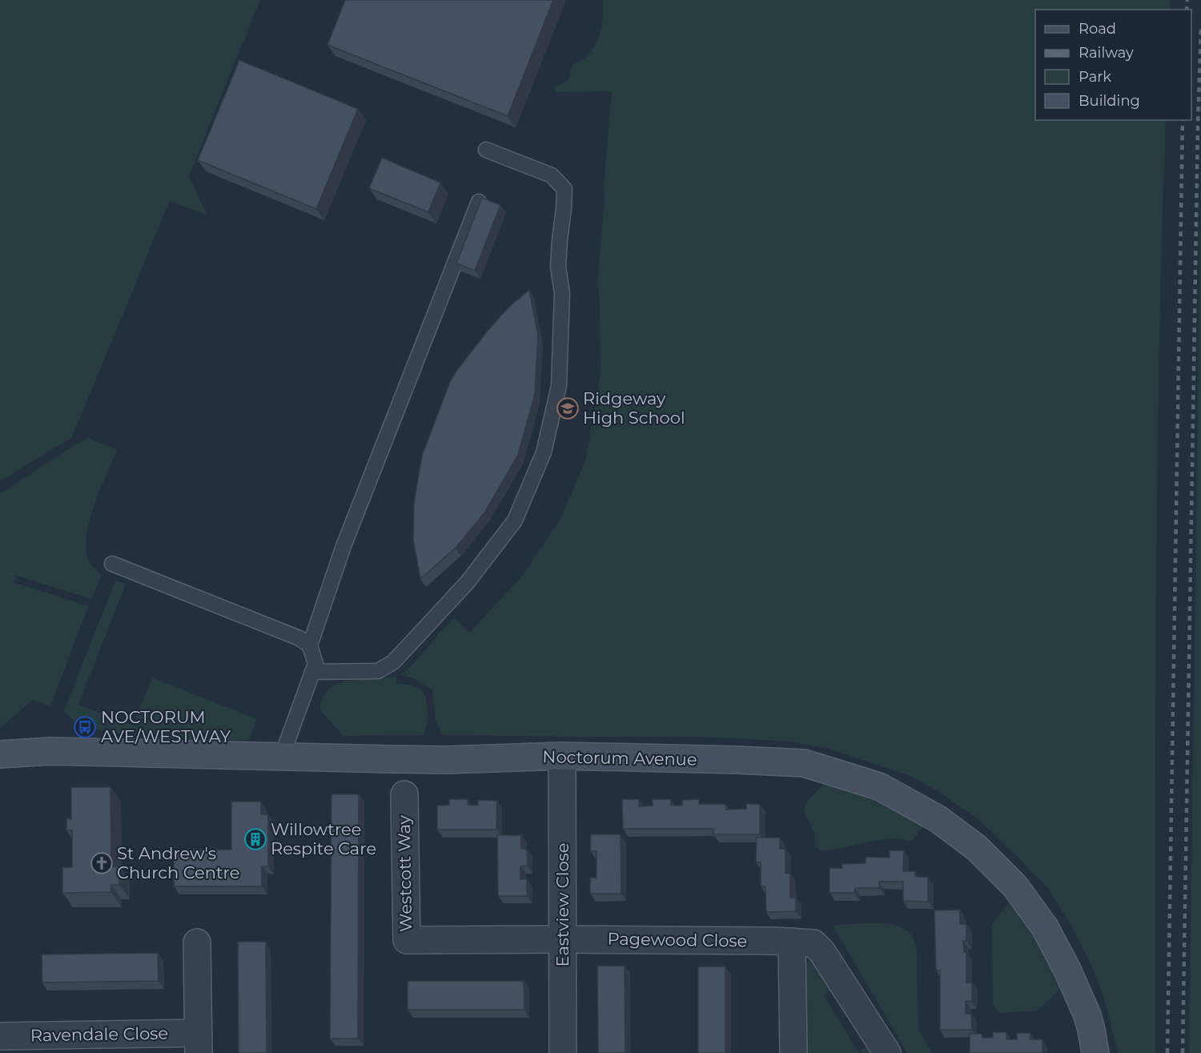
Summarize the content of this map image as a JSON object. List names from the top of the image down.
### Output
{
  "streets": {
    "street": [
      "Noctorum Avenue",
      "Westcott Way",
      "Eastview Close",
      "Pagewood Close",
      "Ravendale Close"
    ]
  },
  "crossings": [
    ["Noctorum Avenue", "Eastview Close"],
    ["Westcott Way", "Eastview Close"],
    ["Westcott Way", "Pagewood Close"],
    ["Eastview Close", "Pagewood Close"]
  ],
  "places": {
    "school or university": ["Ridgeway High School"],
    "bus stop": ["NOCTORUM AVE/WESTWAY"],
    "building": ["Willowtree Respite Care"],
    "church": ["St Andrew's Church Centre"]
  },
  "legend": [
    "Road",
    "Railway",
    "Park",
    "Building"
  ]
}
